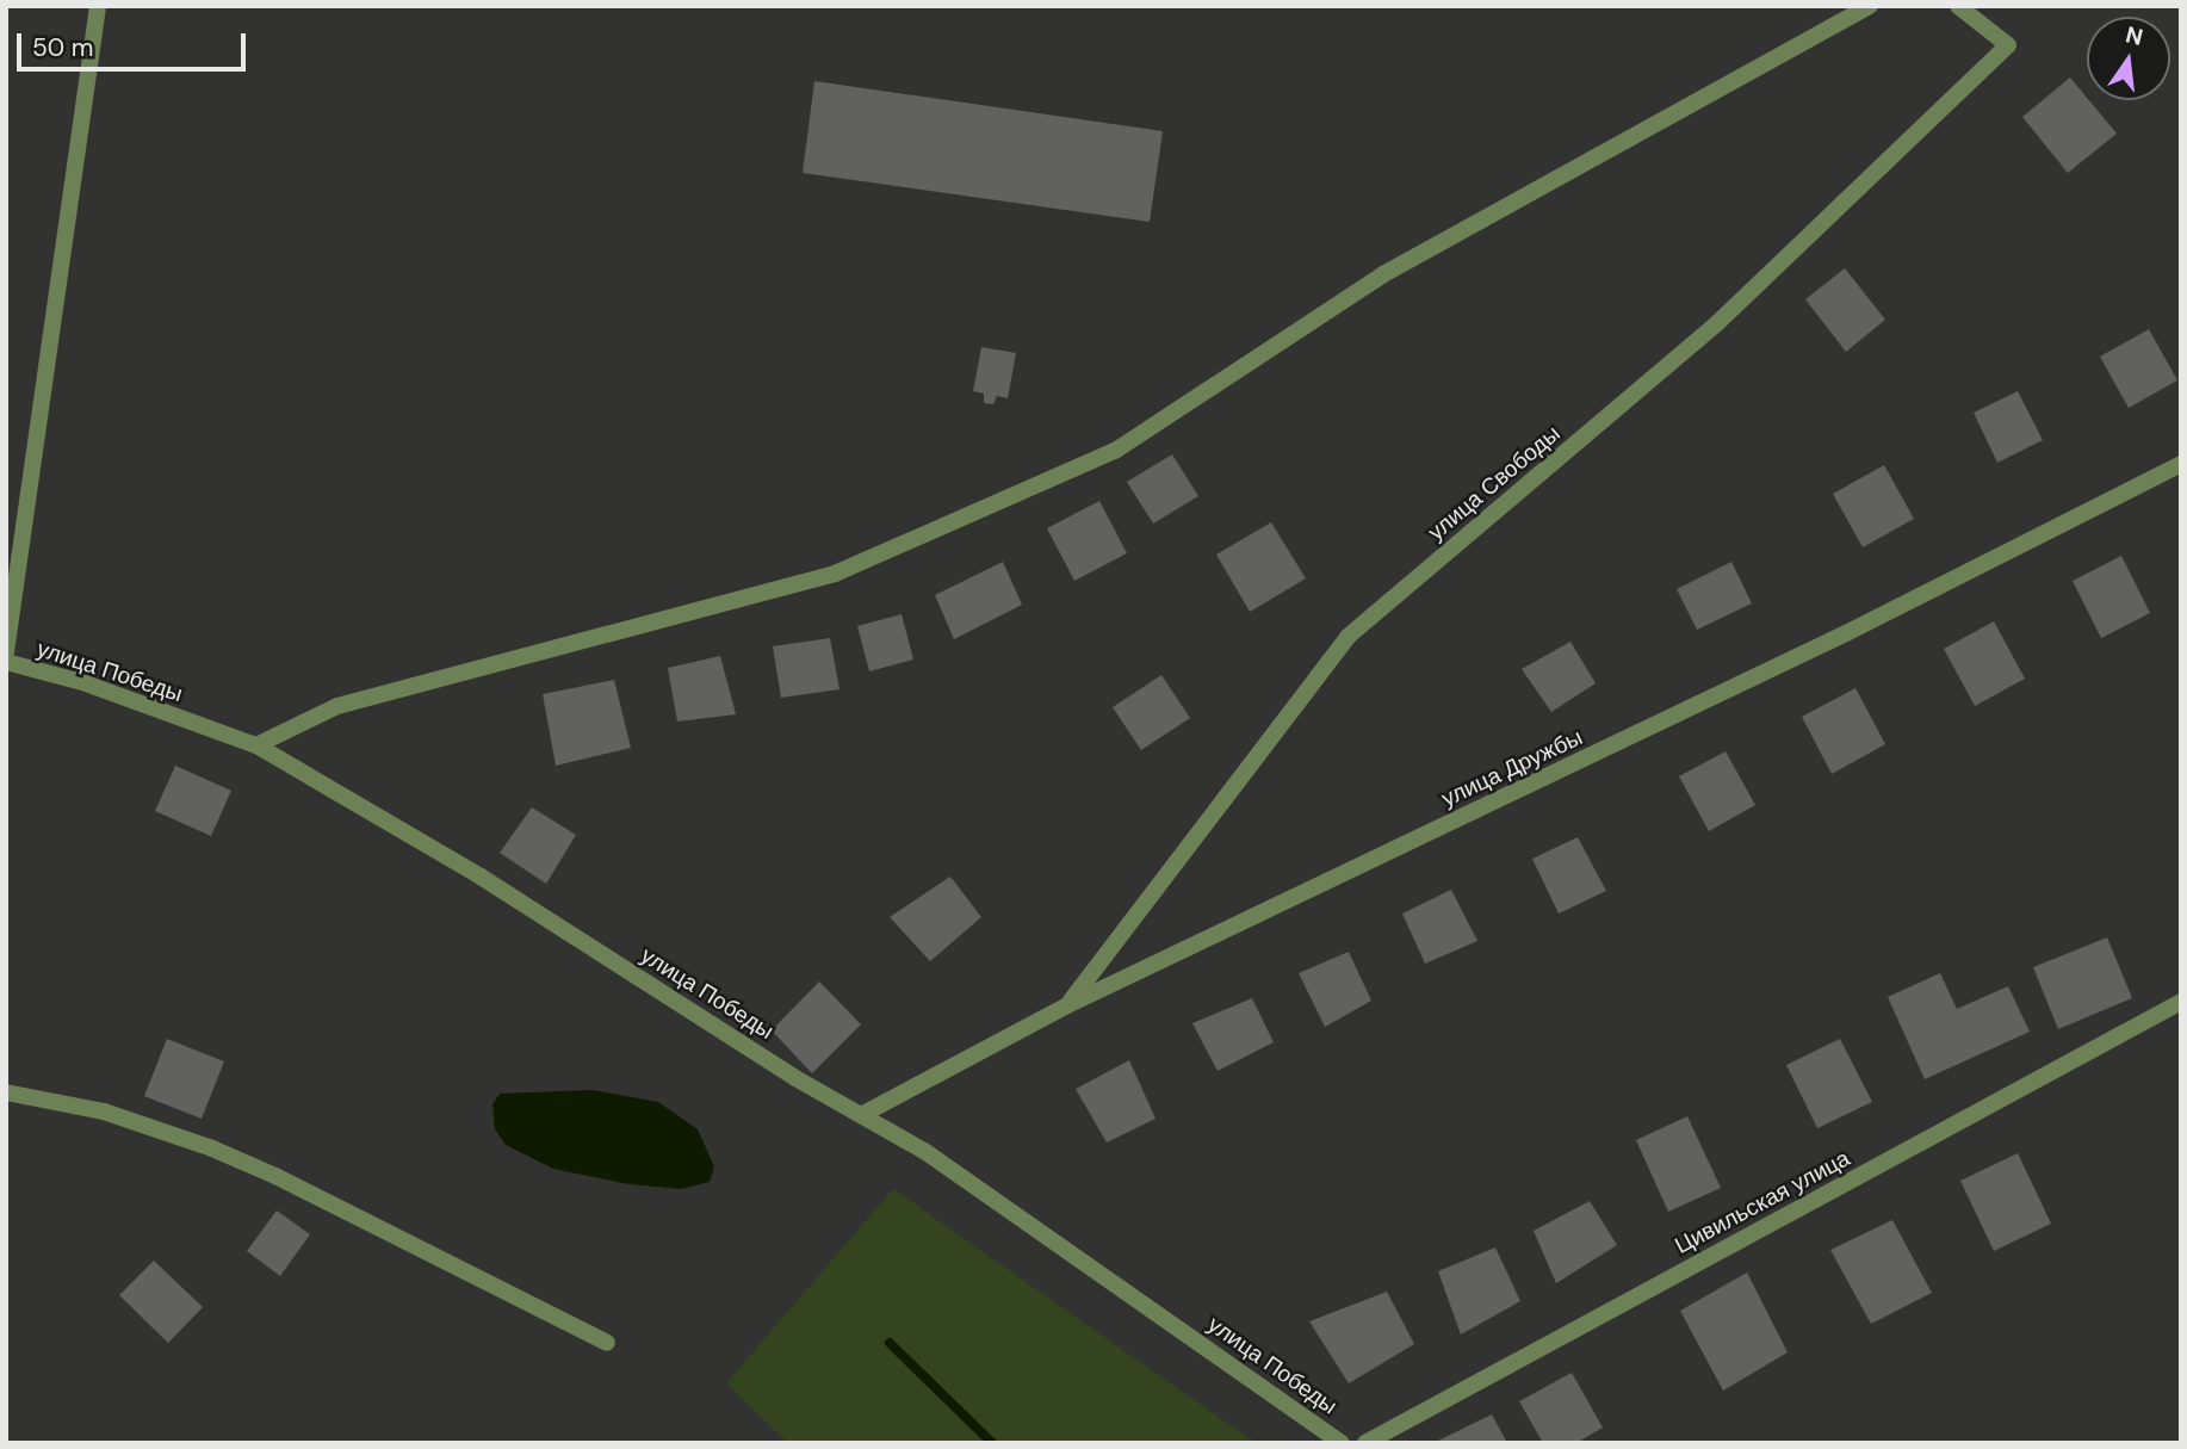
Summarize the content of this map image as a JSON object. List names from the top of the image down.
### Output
{
  "streets": {
    "street": [
      "улица Свободы",
      "улица Победы",
      "улица Дружбы",
      "Цивильская улица"
    ]
  },
  "crossings": [
    ["улица Свободы", "улица Дружбы"],
    ["улица Победы", "улица Дружбы"]
  ],
  "scale_bar": "50 m",
  "north": "top"
}
